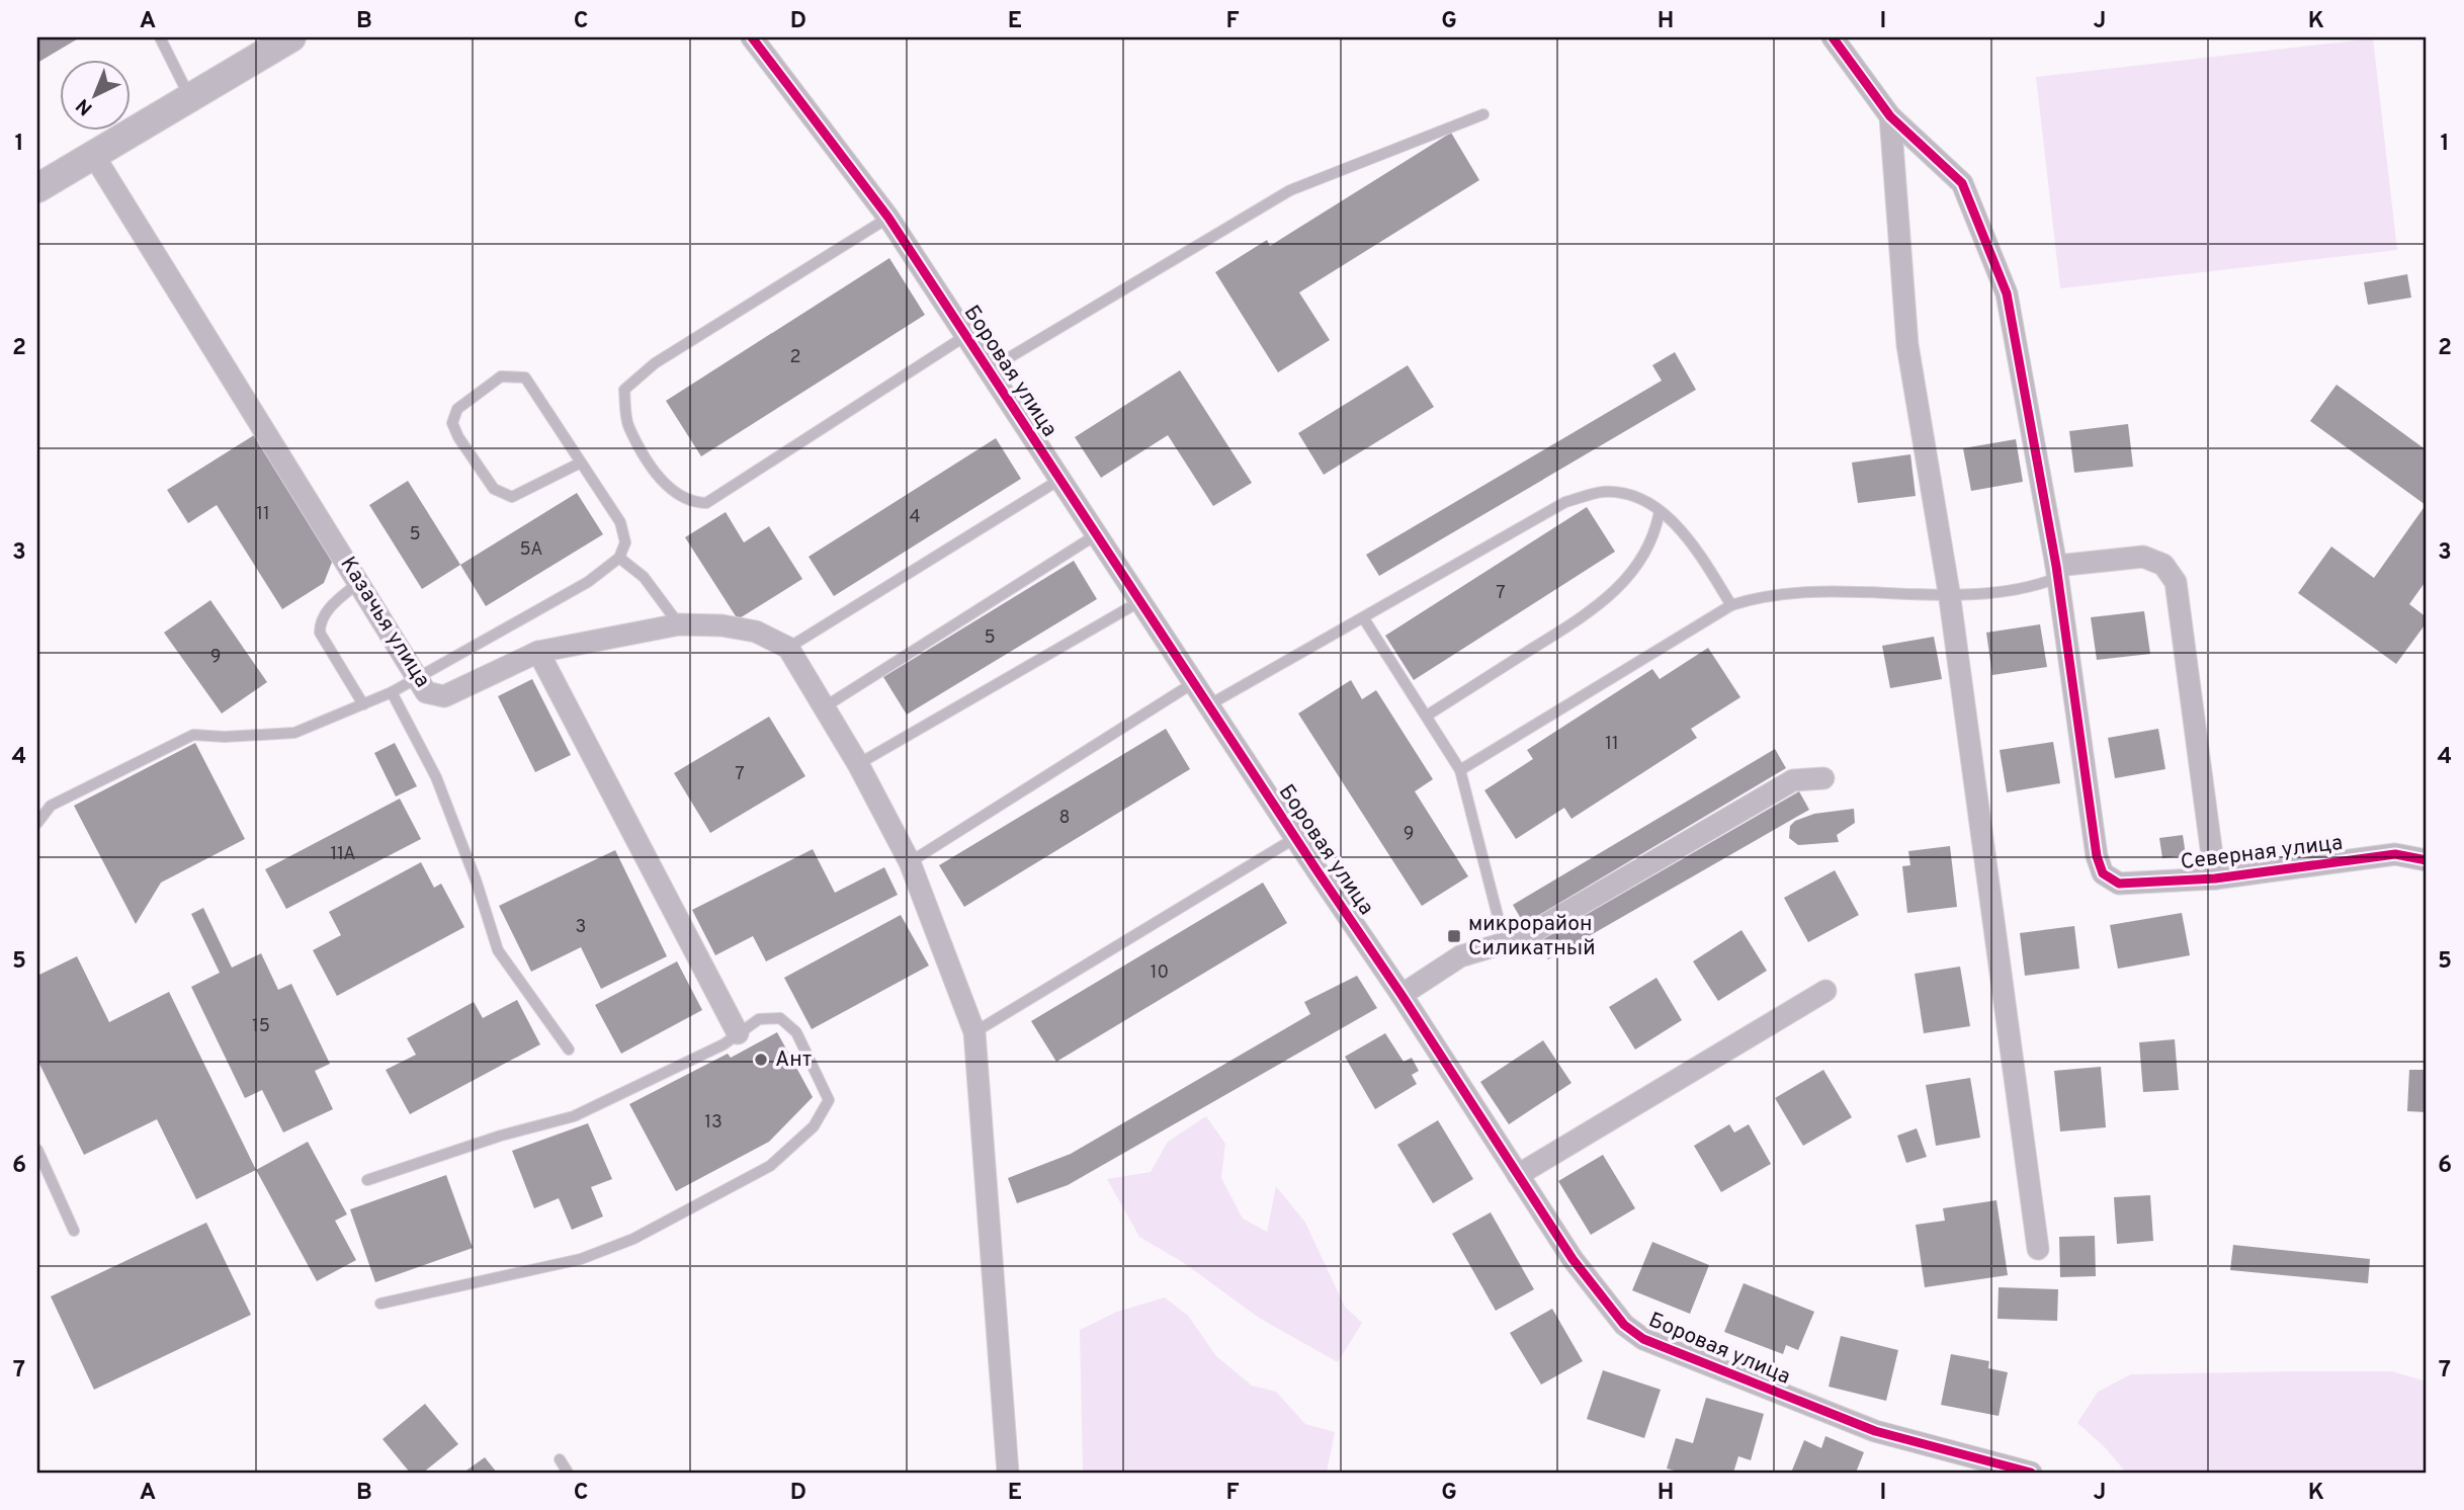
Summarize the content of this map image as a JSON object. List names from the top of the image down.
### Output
{
  "streets": {
    "street": ["Боровая улица", "Казачья улица", "Северная улица"]
  },
  "places": {
    "transit": ["микрорайон Силикатный"],
    "other": ["Ант"]
  },
  "house_numbers": [
    "2",
    "11",
    "4",
    "5",
    "5А",
    "7",
    "5",
    "9",
    "11",
    "7",
    "8",
    "9",
    "11А",
    "3",
    "10",
    "15",
    "13"
  ],
  "north": "bottom left",
  "grid": {
    "columns": [
      "A",
      "B",
      "C",
      "D",
      "E",
      "F",
      "G",
      "H",
      "I",
      "J",
      "K"
    ],
    "rows": [
      "1",
      "2",
      "3",
      "4",
      "5",
      "6",
      "7"
    ]
  }
}
